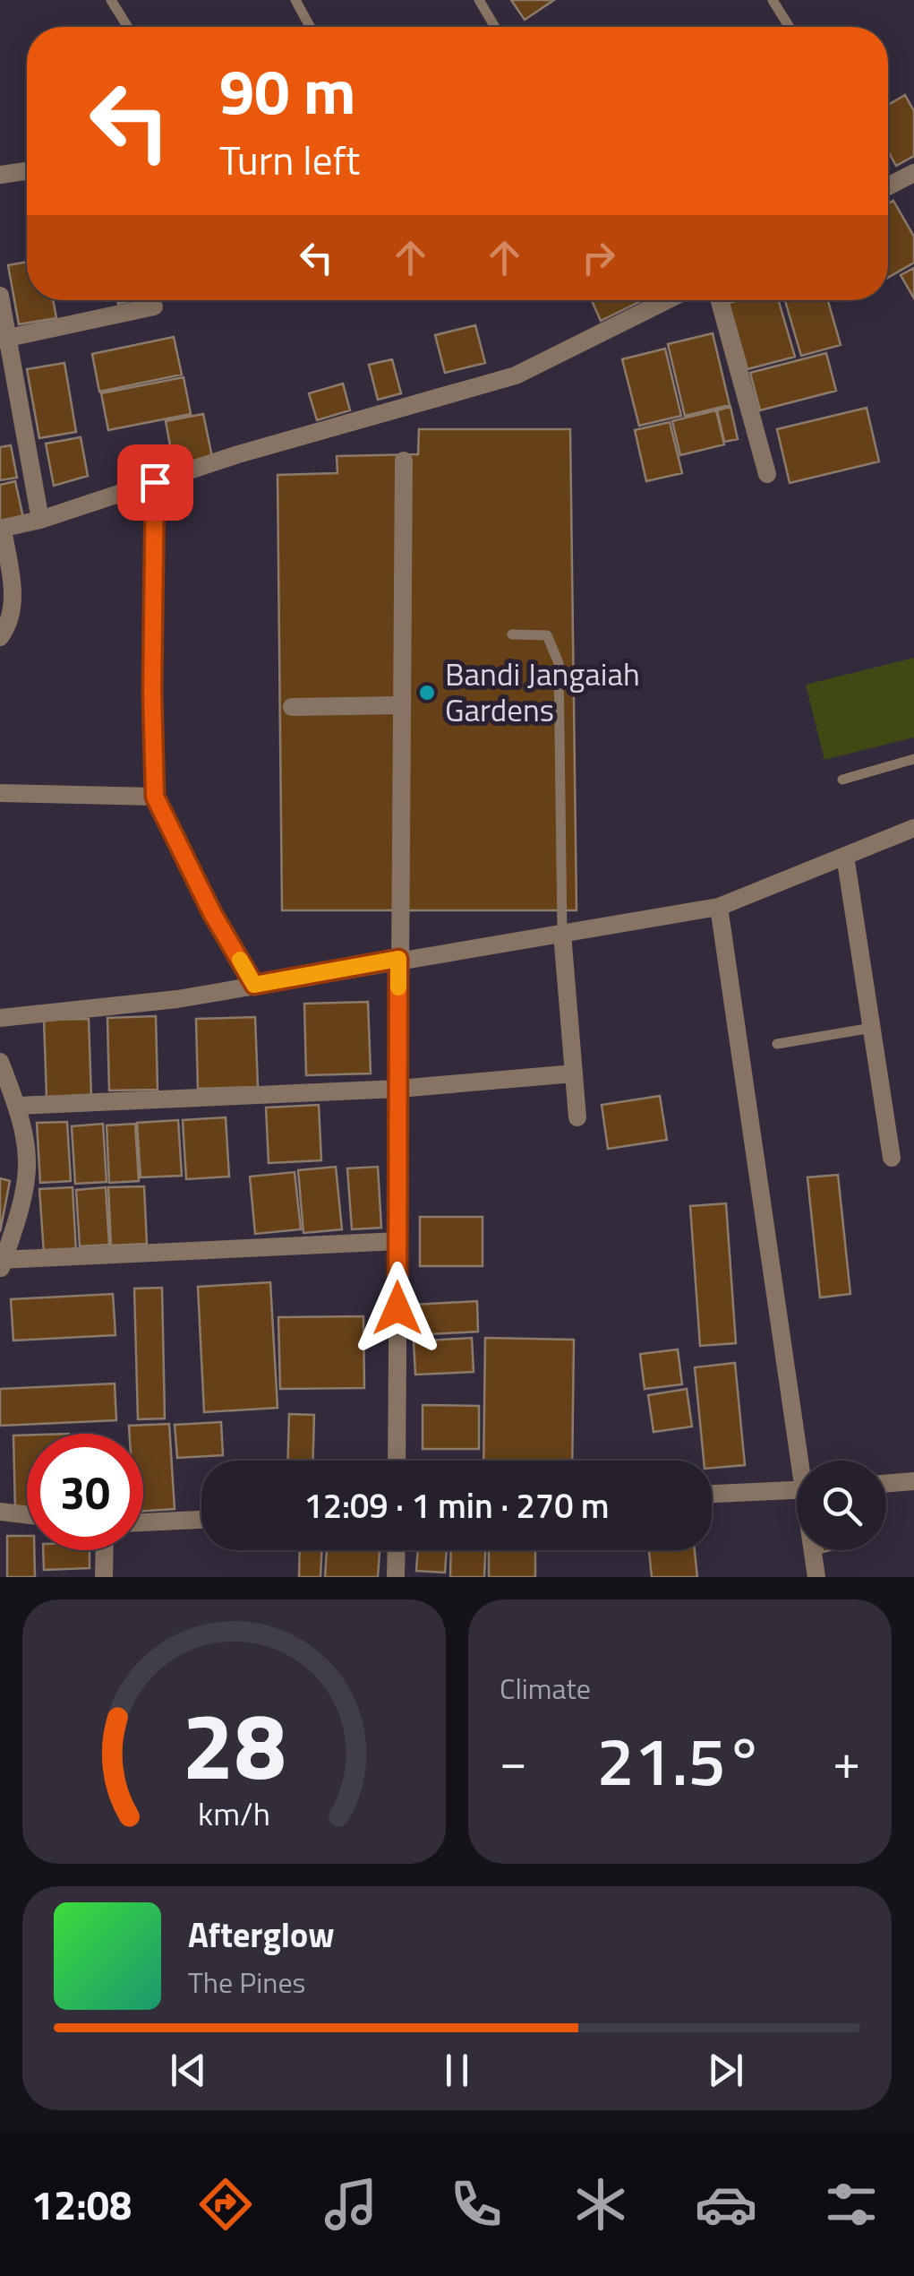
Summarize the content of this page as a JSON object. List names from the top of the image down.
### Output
{
  "places": ["Bandi Jangaiah Gardens"],
  "page": {
    "turn": ["90 m", "Turn left"],
    "limit": "30",
    "trip": "12:09 · 1 min · 270 m",
    "tile": "Climate",
    "heat": ["−", "21.5°", "+"],
    "song": ["Afterglow", "The Pines"],
    "tabs": "12:08",
    "gauge": ["28", "km/h"]
  }
}
